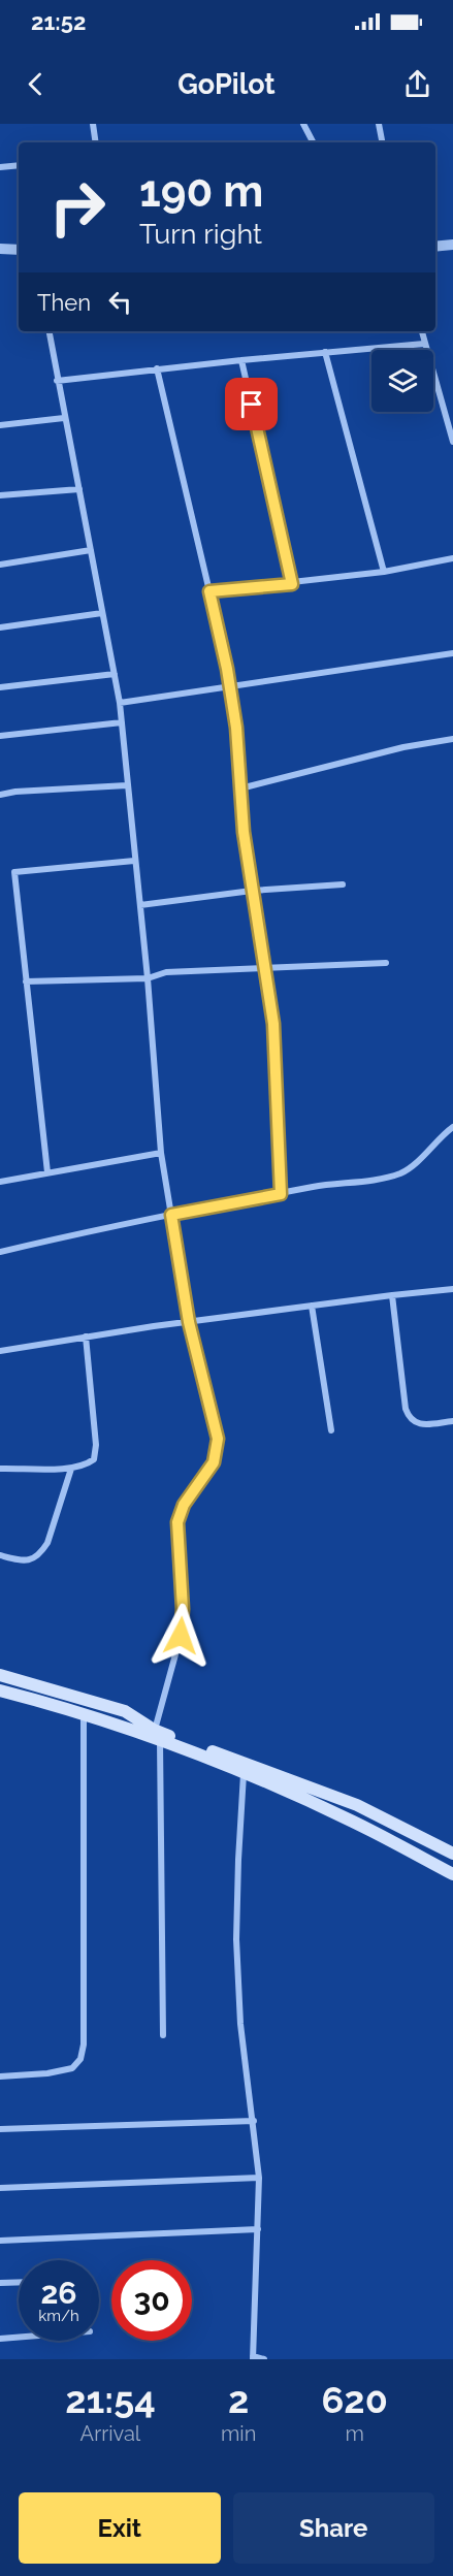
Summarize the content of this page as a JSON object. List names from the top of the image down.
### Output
{
  "page": {
    "status": "21:52",
    "header": "GoPilot",
    "turn": ["190 m", "Turn right"],
    "then": "Then",
    "speed": "26 km/h",
    "limit": "30",
    "eta": [
      "21:54",
      "Arrival",
      "2",
      "min",
      "620",
      "m"
    ],
    "buttons": ["Exit", "Share"]
  }
}
